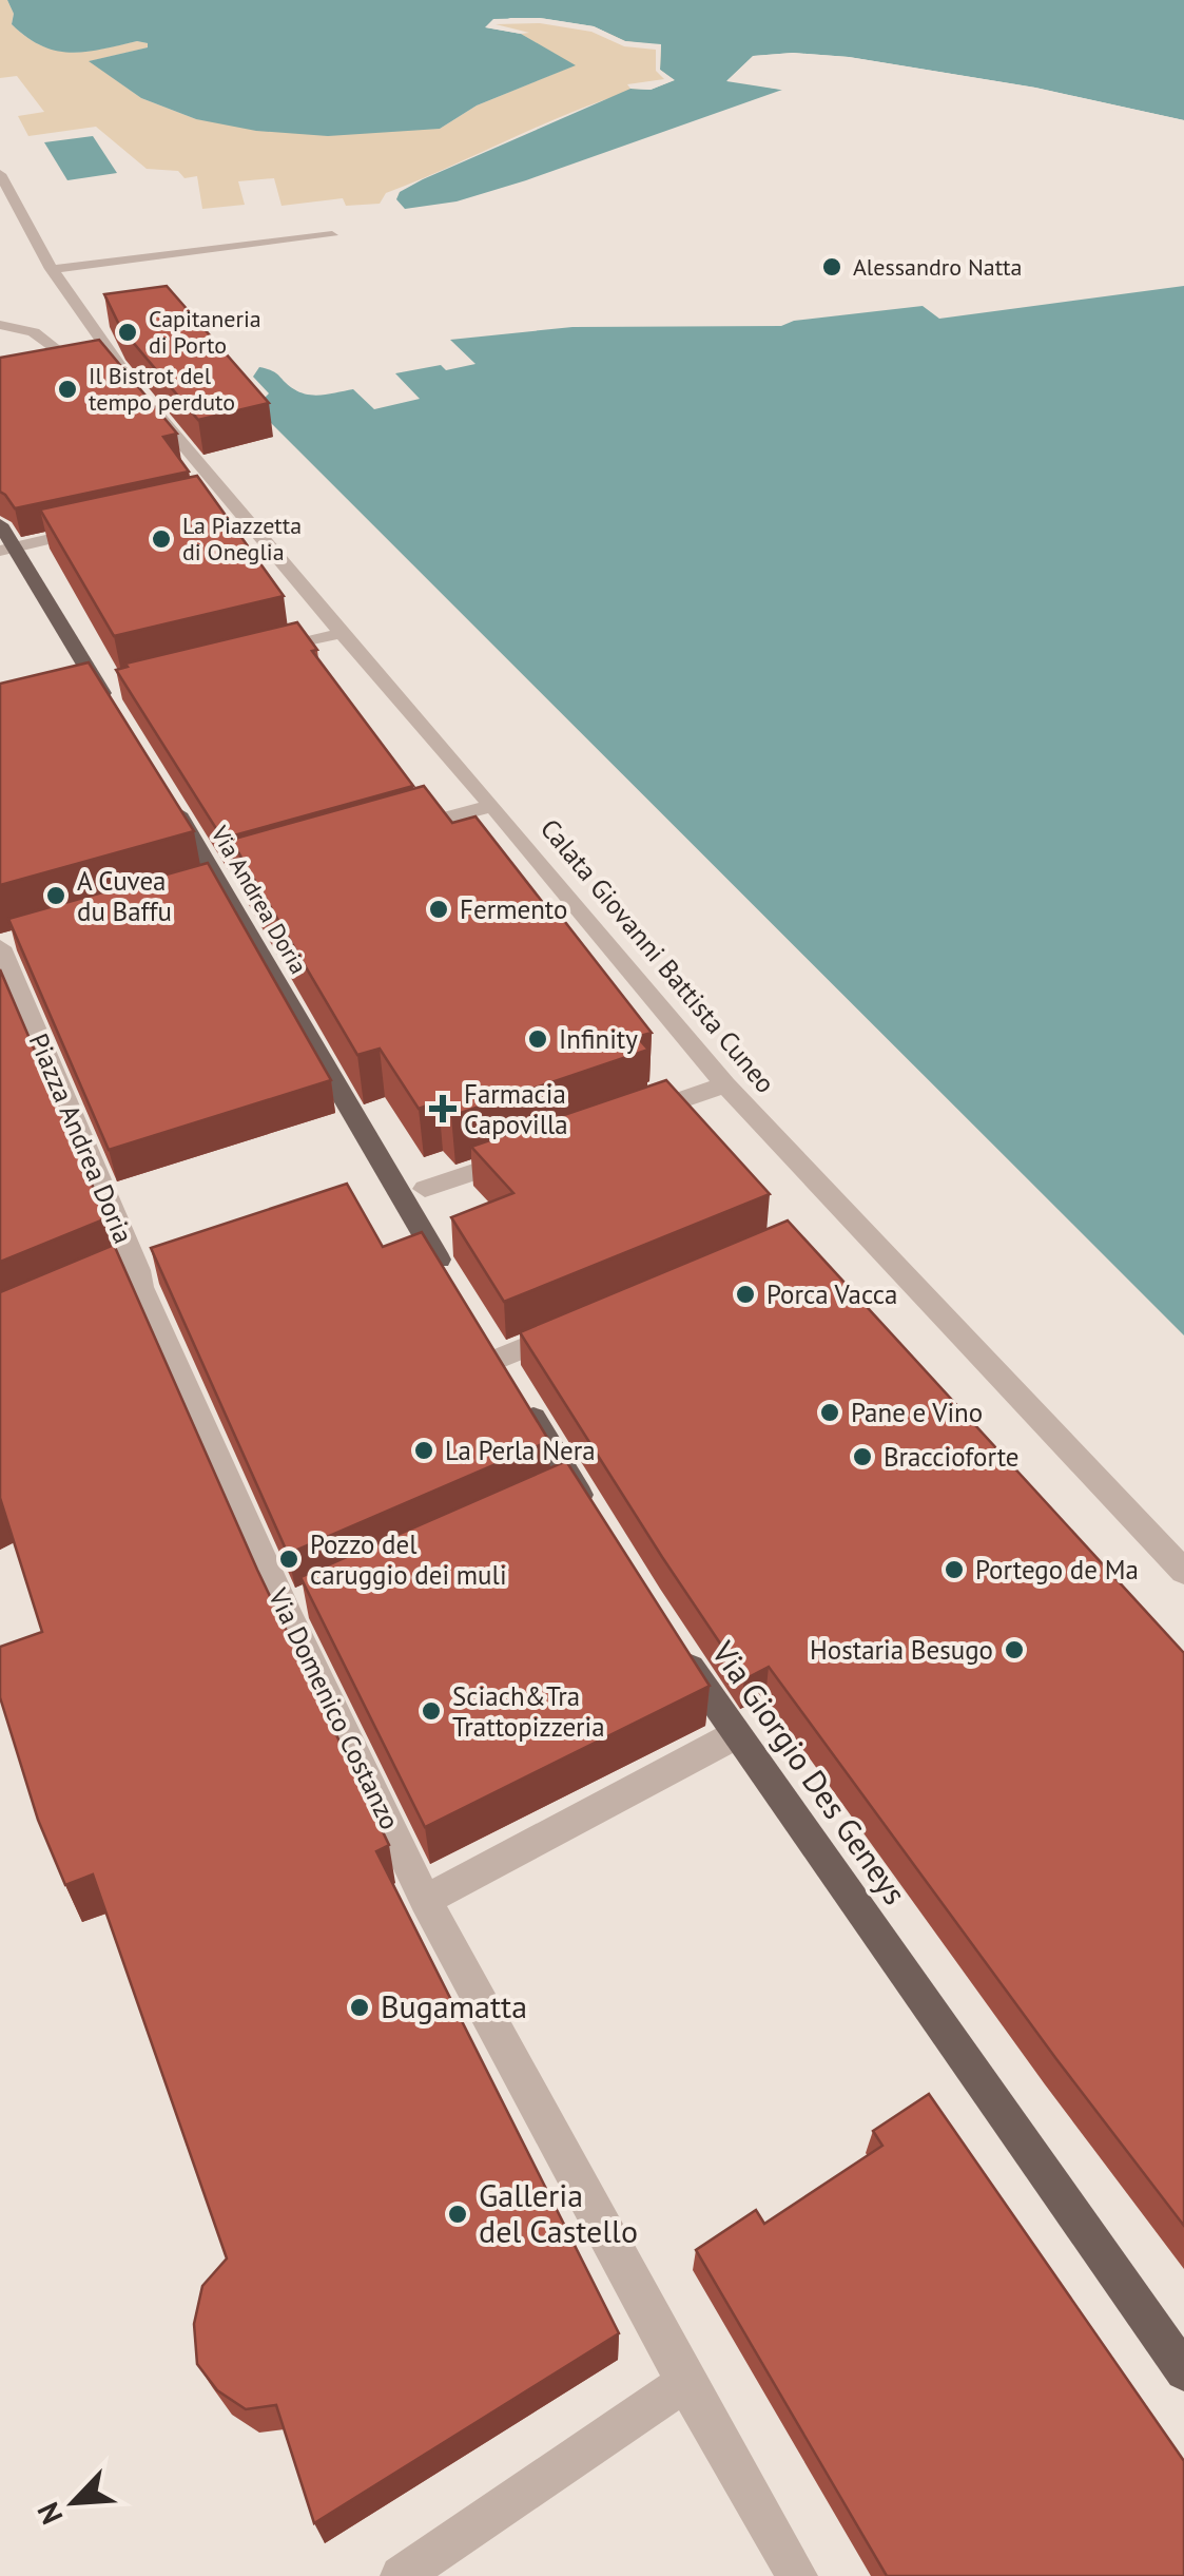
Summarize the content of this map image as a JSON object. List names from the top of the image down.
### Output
{
  "streets": {
    "main road": ["Via Andrea Doria", "Via Giorgio Des Geneys"],
    "street": ["Calata Giovanni Battista Cuneo", "Piazza Andrea Doria", "Via Domenico Costanzo"]
  },
  "crossings": [
    ["Piazza Andrea Doria", "Via Domenico Costanzo"]
  ],
  "places": {
    "other": [
      "Alessandro Natta",
      "Capitaneria di Porto",
      "Il Bistrot del tempo perduto",
      "La Piazzetta di Oneglia",
      "A Cuvea du Baffu",
      "Fermento",
      "Infinity",
      "Porca Vacca",
      "Pane e Vino",
      "La Perla Nera",
      "Braccioforte",
      "Pozzo del caruggio dei muli",
      "Portego de Ma",
      "Hostaria Besugo",
      "Sciach&Tra Trattopizzeria",
      "Bugamatta",
      "Galleria del Castello"
    ],
    "health": ["Farmacia Capovilla"]
  },
  "north": "bottom left"
}
